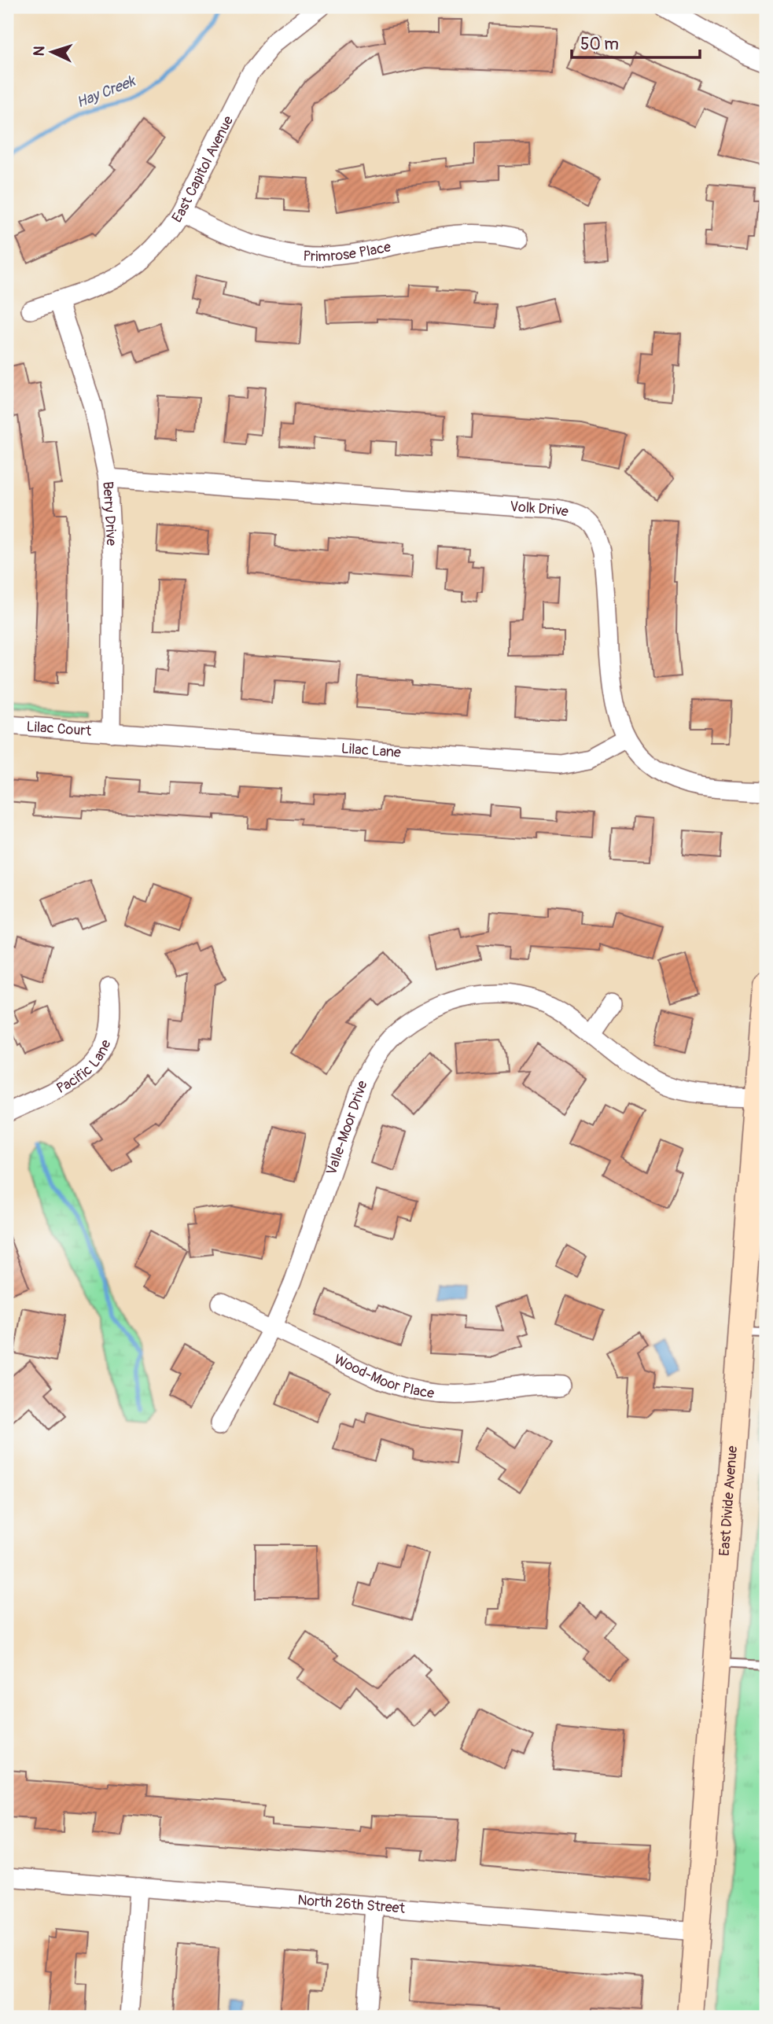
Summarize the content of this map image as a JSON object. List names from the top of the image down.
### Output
{
  "streets": {
    "street": [
      "East Capitol Avenue",
      "Primrose Place",
      "Volk Drive",
      "Berry Drive",
      "Lilac Court",
      "Lilac Lane",
      "Pacific Lane",
      "Valle-Moor Drive",
      "Wood-Moor Place",
      "East Divide Avenue",
      "North 26th Street"
    ]
  },
  "crossings": [
    ["East Capitol Avenue", "Primrose Place"],
    ["East Capitol Avenue", "Berry Drive"],
    ["Volk Drive", "Berry Drive"],
    ["Volk Drive", "Lilac Lane"],
    ["Berry Drive", "Lilac Court"],
    ["Berry Drive", "Lilac Lane"],
    ["Lilac Court", "Lilac Lane"],
    ["Valle-Moor Drive", "Wood-Moor Place"],
    ["Valle-Moor Drive", "East Divide Avenue"],
    ["East Divide Avenue", "North 26th Street"]
  ],
  "water": ["Hay Creek"],
  "scale_bar": "50 m",
  "north": "left"
}
